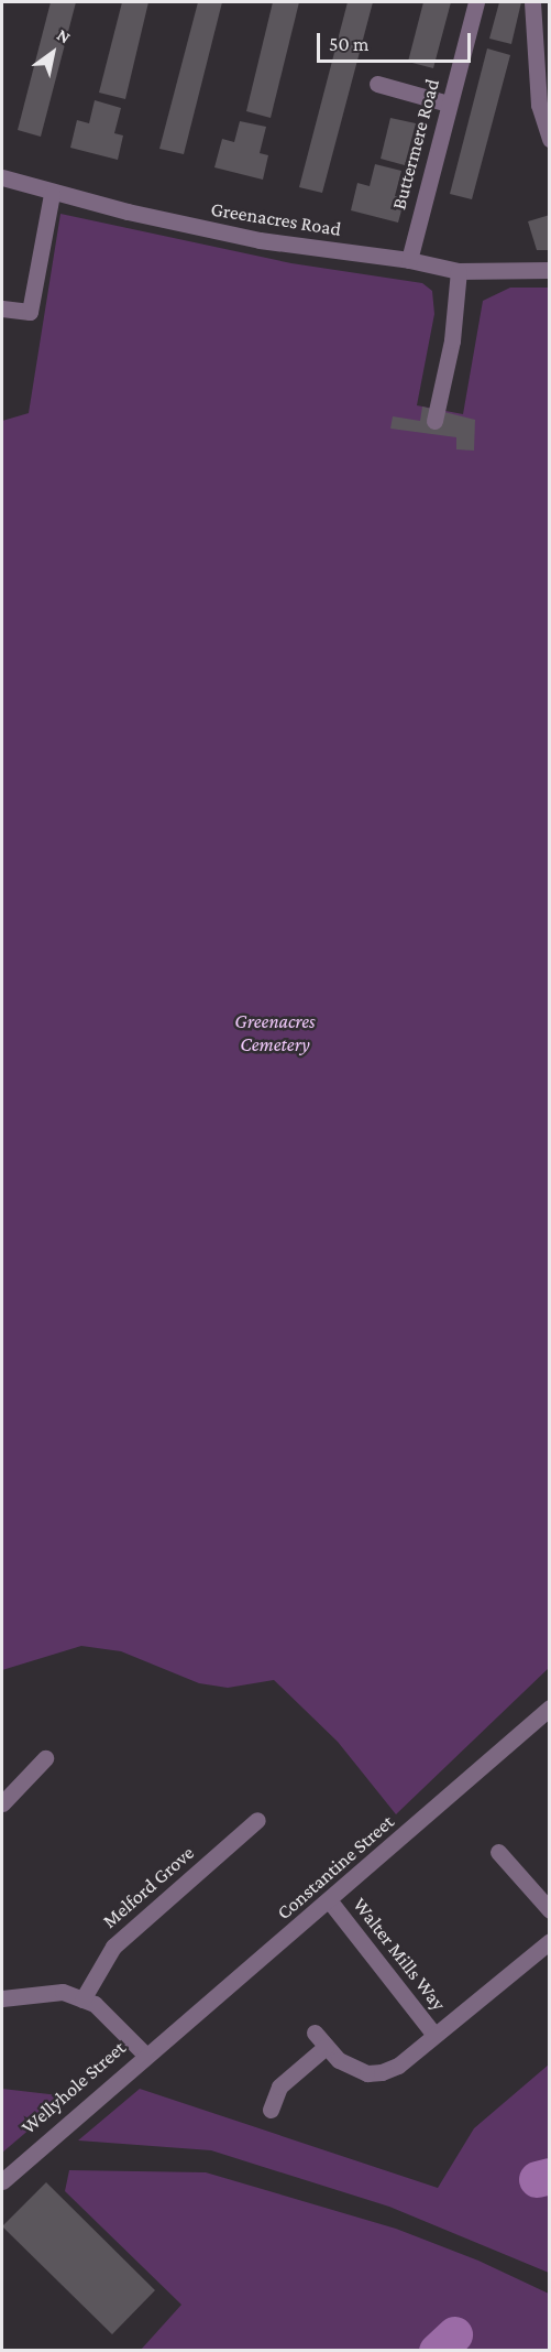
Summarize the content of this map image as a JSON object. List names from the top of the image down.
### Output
{
  "streets": {
    "street": [
      "Buttermere Road",
      "Greenacres Road",
      "Constantine Street",
      "Melford Grove",
      "Walter Mills Way",
      "Wellyhole Street"
    ]
  },
  "crossings": [
    ["Buttermere Road", "Greenacres Road"],
    ["Constantine Street", "Walter Mills Way"],
    ["Constantine Street", "Wellyhole Street"]
  ],
  "parks": ["Greenacres Cemetery"],
  "scale_bar": "50 m",
  "north": "top right"
}
